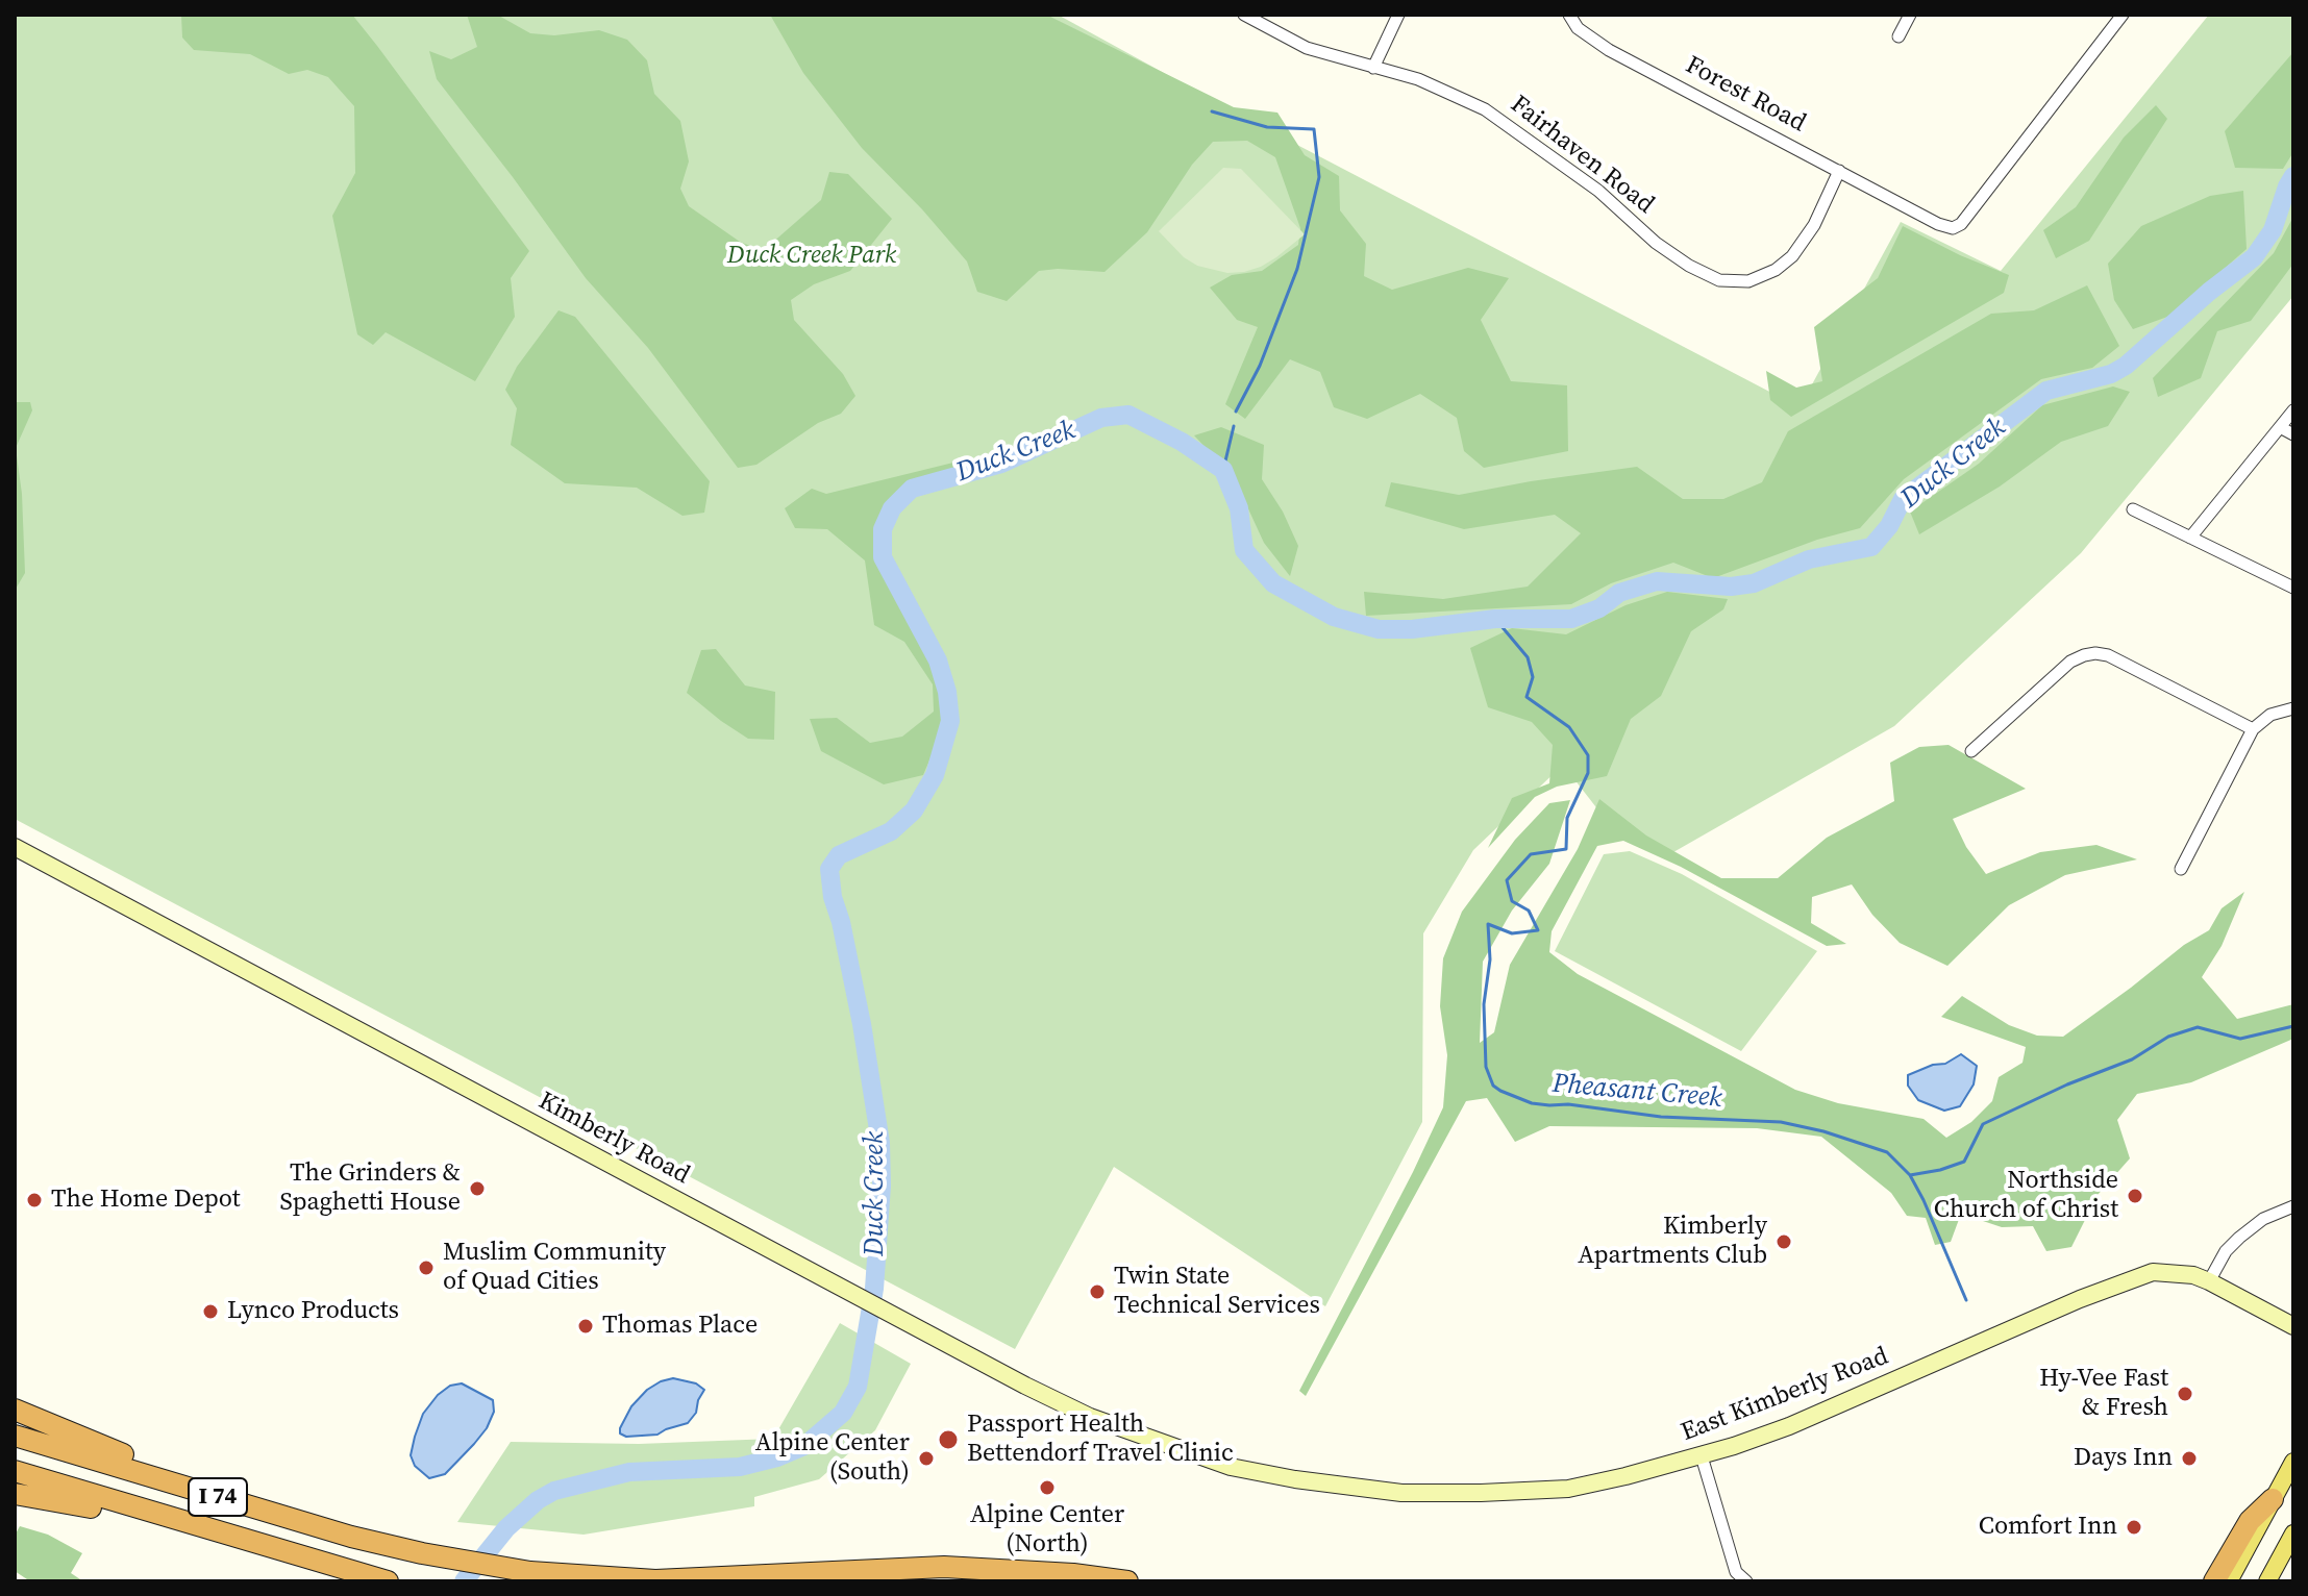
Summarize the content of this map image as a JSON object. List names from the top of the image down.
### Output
{
  "streets": {
    "highway": ["I 74"],
    "main road": ["Kimberly Road", "East Kimberly Road"],
    "street": ["Forest Road", "Fairhaven Road"]
  },
  "crossings": [
    ["Forest Road", "Fairhaven Road"],
    ["Kimberly Road", "East Kimberly Road"]
  ],
  "water": ["Duck Creek", "Pheasant Creek"],
  "parks": ["Duck Creek Park"],
  "places": [
    "The Grinders & Spaghetti House",
    "Northside Church of Christ",
    "The Home Depot",
    "Kimberly Apartments Club",
    "Muslim Community of Quad Cities",
    "Twin State Technical Services",
    "Lynco Products",
    "Thomas Place",
    "Hy-Vee Fast & Fresh",
    "Passport Health Bettendorf Travel Clinic",
    "Alpine Center (South)",
    "Days Inn",
    "Alpine Center (North)",
    "Comfort Inn"
  ]
}
